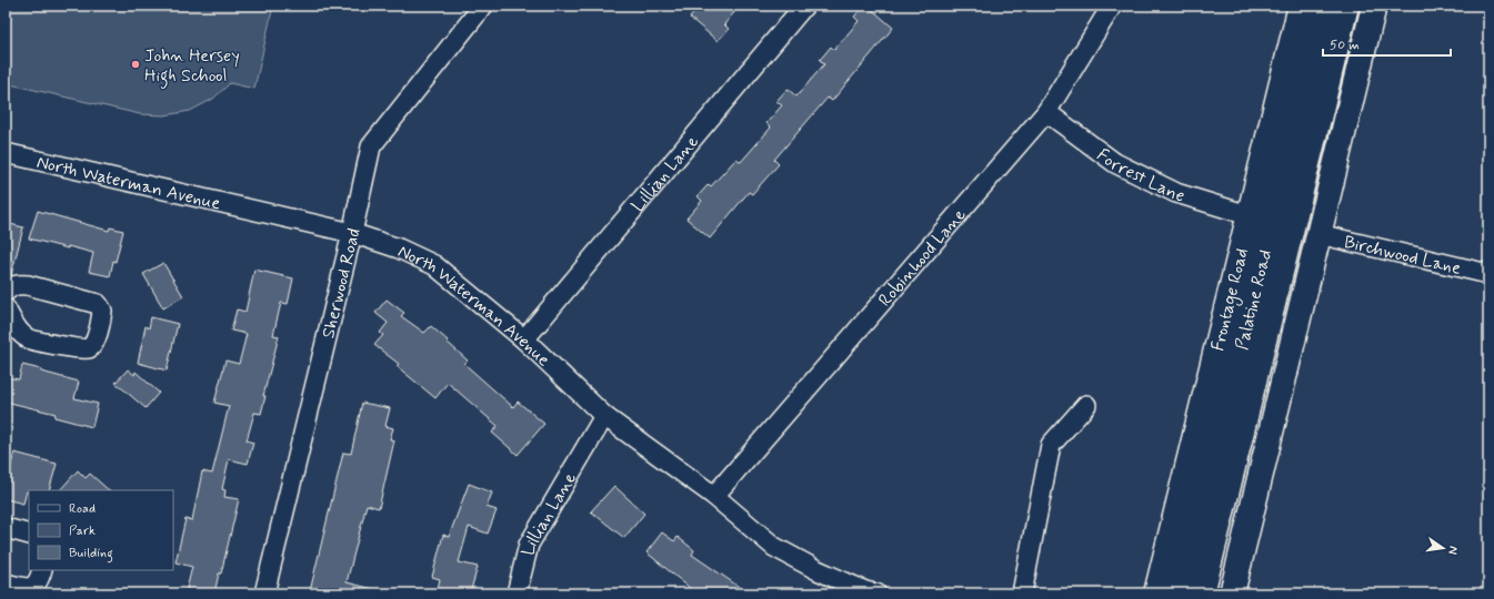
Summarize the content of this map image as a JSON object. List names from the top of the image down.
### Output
{
  "streets": {
    "main road": ["Frontage Road", "Palatine Road"],
    "street": [
      "Lillian Lane",
      "Forrest Lane",
      "North Waterman Avenue",
      "Birchwood Lane",
      "Robinhood Lane",
      "Sherwood Road"
    ]
  },
  "crossings": [
    ["Lillian Lane", "North Waterman Avenue"],
    ["Forrest Lane", "Robinhood Lane"],
    ["Forrest Lane", "Frontage Road"],
    ["North Waterman Avenue", "Robinhood Lane"],
    ["North Waterman Avenue", "Sherwood Road"]
  ],
  "places": ["John Hersey High School"],
  "legend": ["Road", "Park", "Building"],
  "scale_bar": "50 m",
  "north": "right"
}
